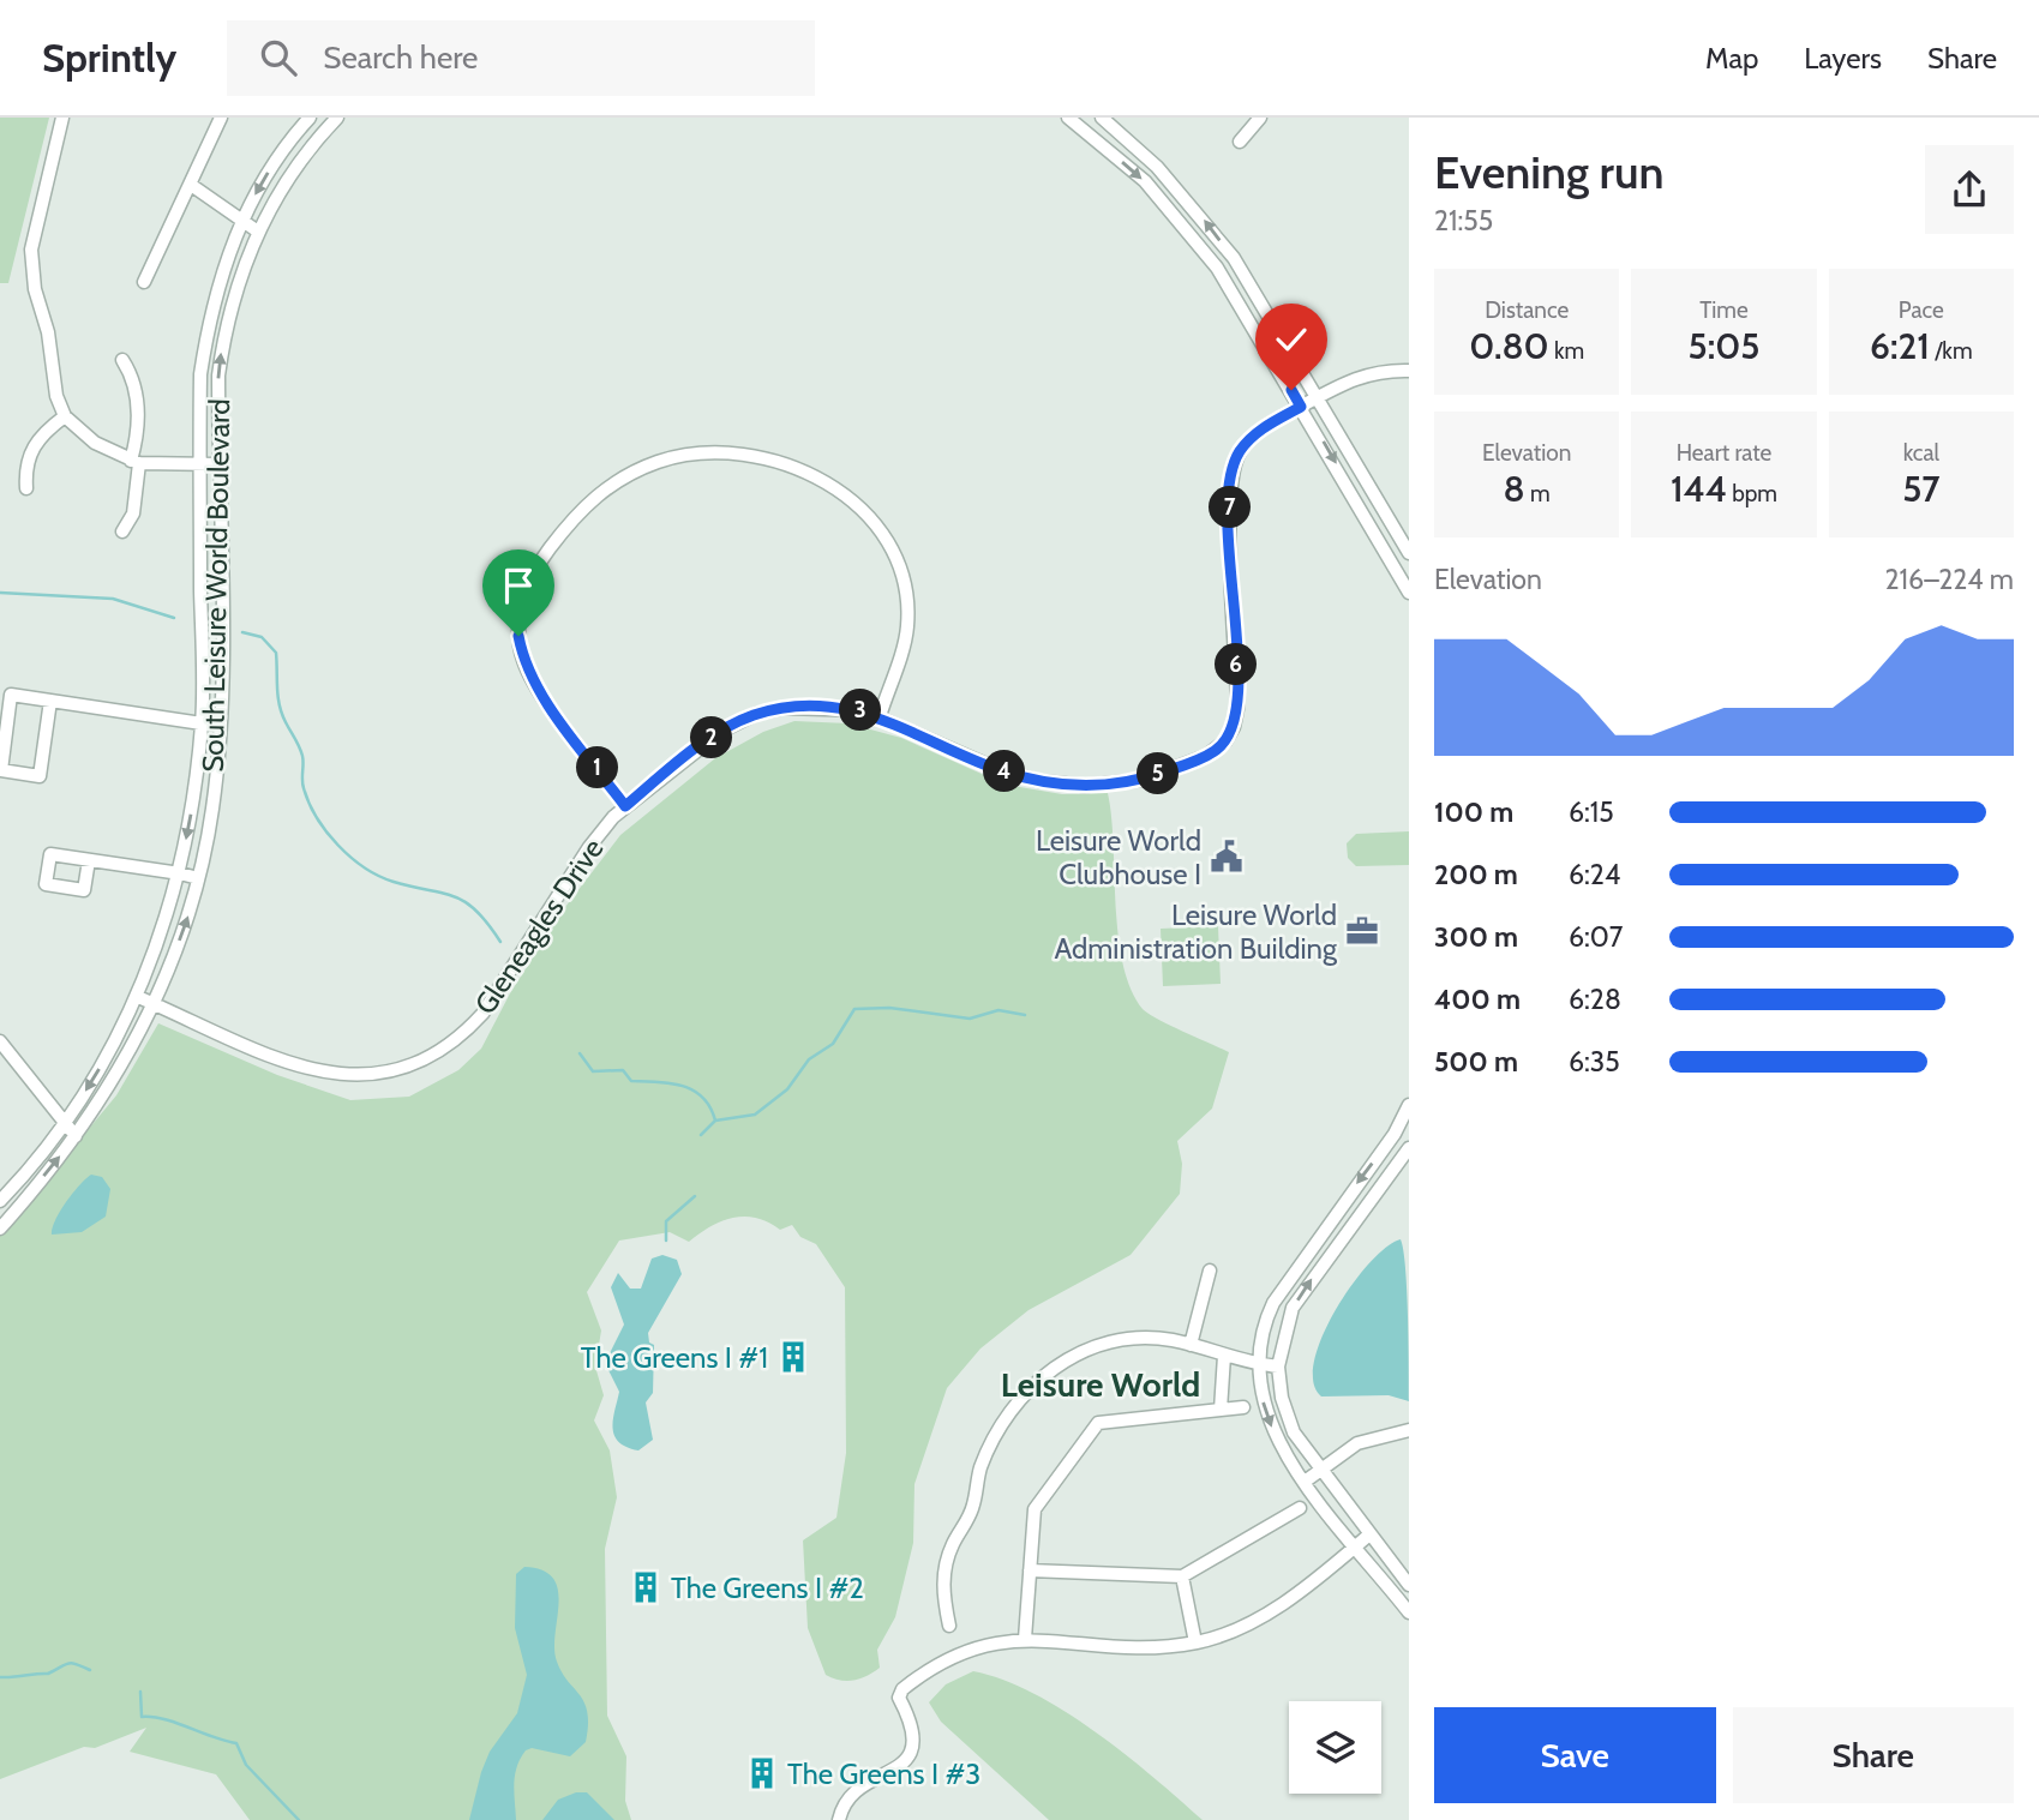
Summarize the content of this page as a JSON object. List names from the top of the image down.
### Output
{
  "streets": {
    "street": ["South Leisure World Boulevard", "Gleneagles Drive"]
  },
  "crossings": [
    ["South Leisure World Boulevard", "Gleneagles Drive"]
  ],
  "districts": ["Leisure World"],
  "places": {
    "public building": ["Leisure World Clubhouse I"],
    "office": ["Leisure World Administration Building"],
    "building": ["The Greens I #1", "The Greens I #2", "The Greens I #3"]
  },
  "page": {
    "header": "Sprintly",
    "search": "Search here",
    "nav": ["Map", "Layers", "Share"],
    "heading": ["Evening run", "21:55"],
    "stats": [
      ["Distance", "0.80 km"],
      ["Time", "5:05"],
      ["Pace", "6:21 /km"],
      ["Elevation", "8 m"],
      ["Heart rate", "144 bpm"],
      ["kcal", "57"]
    ],
    "pins": [
      "7",
      "6",
      "3",
      "2",
      "1",
      "4",
      "5"
    ],
    "chart": ["Elevation", "216–224 m"],
    "list": [
      {
        "name": "100 m",
        "note": "6:15"
      },
      {
        "name": "200 m",
        "note": "6:24"
      },
      {
        "name": "300 m",
        "note": "6:07"
      },
      {
        "name": "400 m",
        "note": "6:28"
      },
      {
        "name": "500 m",
        "note": "6:35"
      }
    ],
    "buttons": ["Save", "Share"]
  }
}
